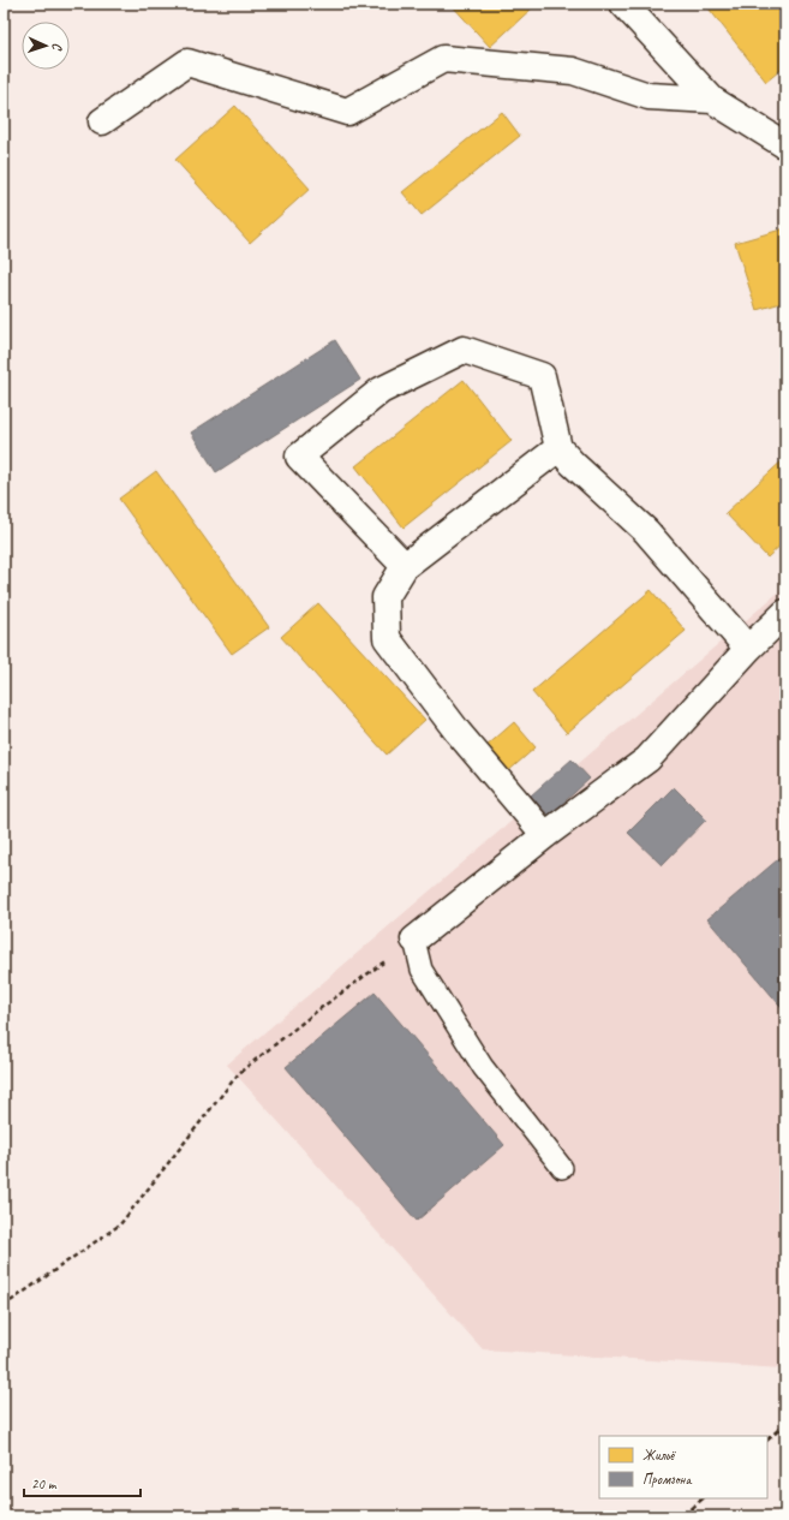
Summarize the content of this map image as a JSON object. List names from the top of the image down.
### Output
{
  "legend": ["Жильё", "Промзона"],
  "scale_bar": "20 m",
  "north": "right"
}
